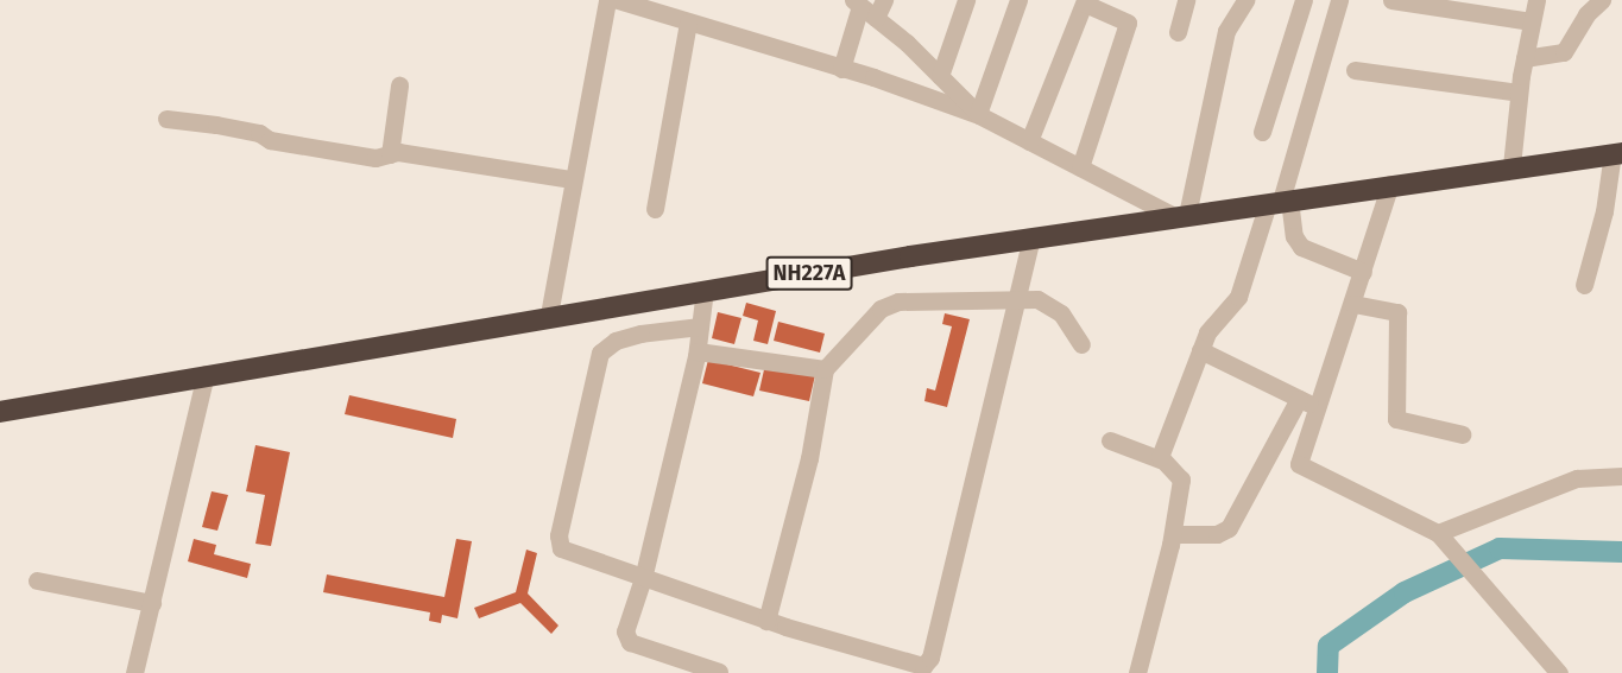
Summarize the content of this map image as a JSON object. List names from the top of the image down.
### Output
{
  "streets": {
    "highway": ["NH227A"]
  }
}
